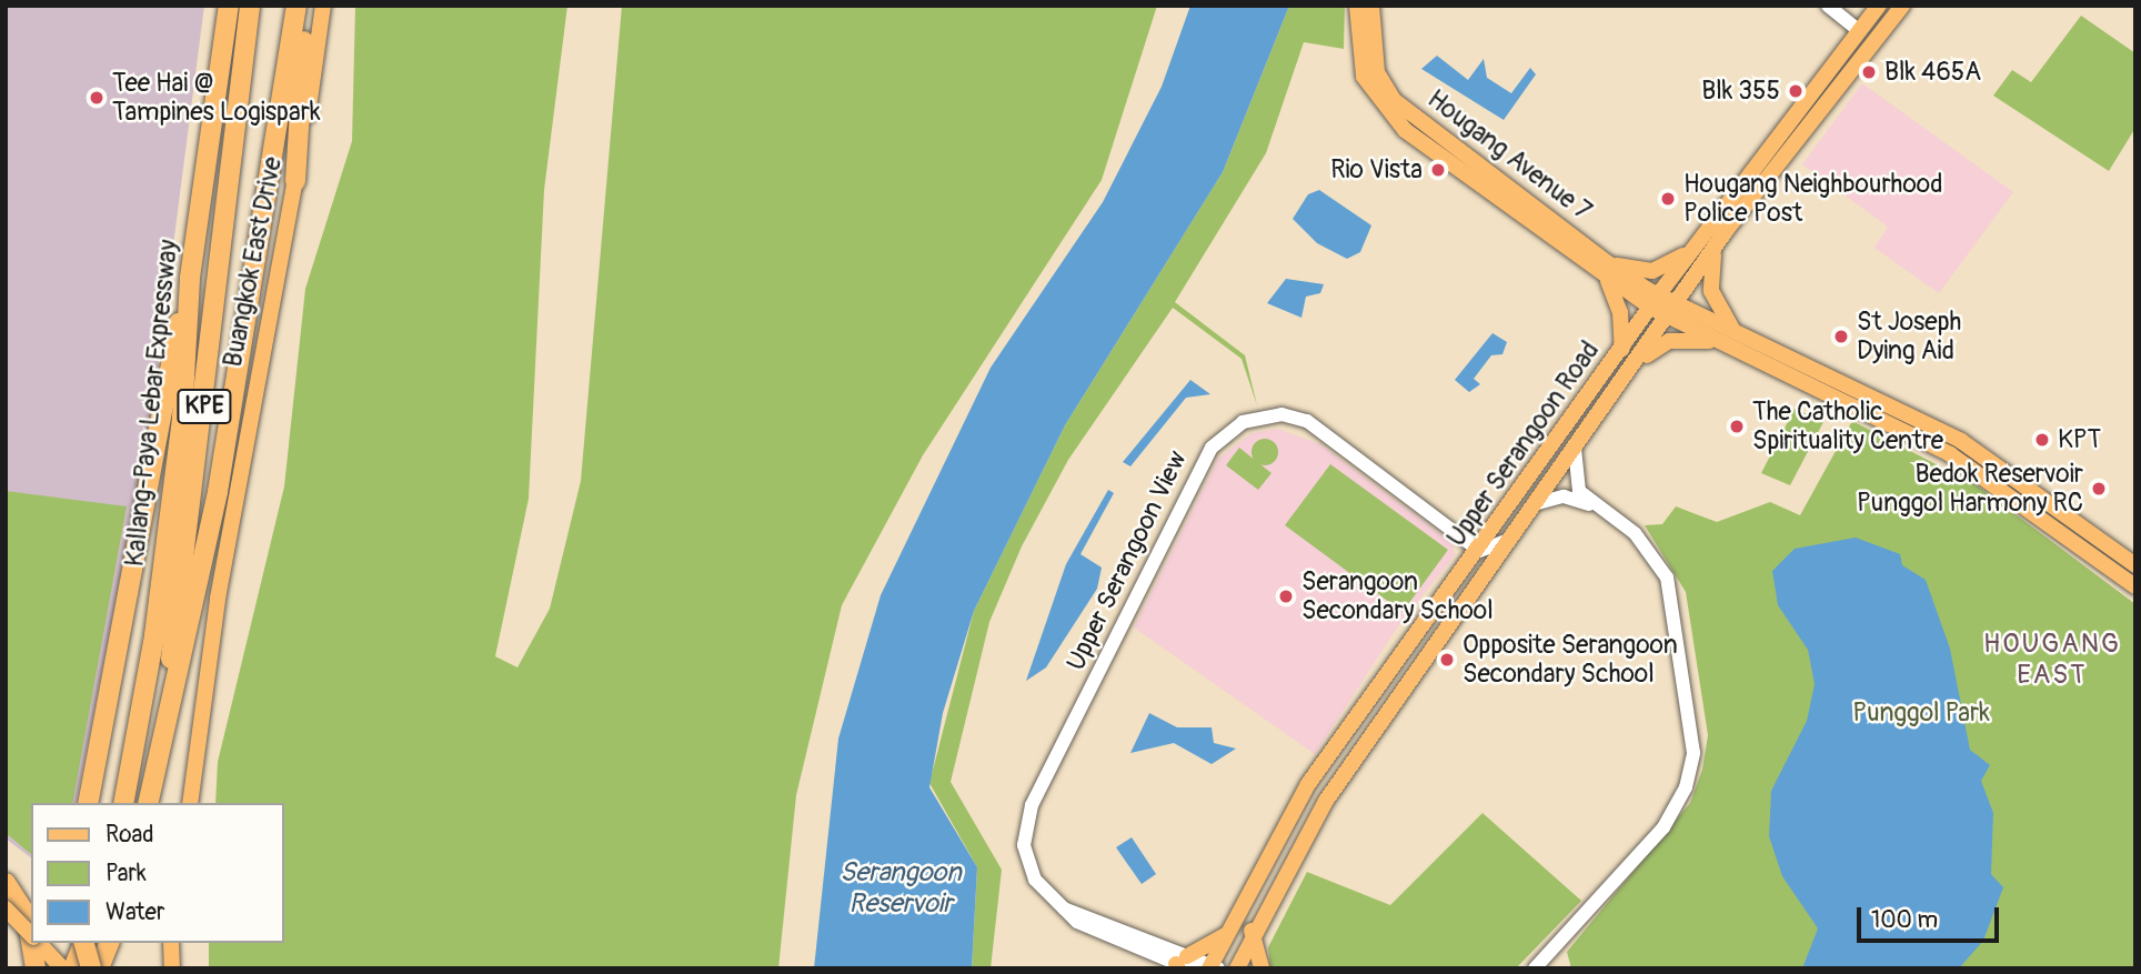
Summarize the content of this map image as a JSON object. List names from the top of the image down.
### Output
{
  "streets": {
    "highway": ["Kallang-Paya Lebar Expressway", "KPE"],
    "main road": ["Hougang Avenue 7", "Buangkok East Drive", "Upper Serangoon Road"],
    "street": ["Upper Serangoon View"]
  },
  "crossings": [
    ["Hougang Avenue 7", "Upper Serangoon Road"],
    ["Upper Serangoon Road", "Upper Serangoon View"]
  ],
  "districts": ["HOUGANG EAST"],
  "water": ["Serangoon Reservoir"],
  "parks": ["Punggol Park"],
  "places": [
    "Blk 465A",
    "Blk 355",
    "Tee Hai @ Tampines Logispark",
    "Rio Vista",
    "Hougang Neighbourhood Police Post",
    "St Joseph Dying Aid",
    "The Catholic Spirituality Centre",
    "KPT",
    "Bedok Reservoir Punggol Harmony RC",
    "Serangoon Secondary School",
    "Opposite Serangoon Secondary School"
  ],
  "legend": ["Road", "Park", "Water"],
  "scale_bar": "100 m"
}
